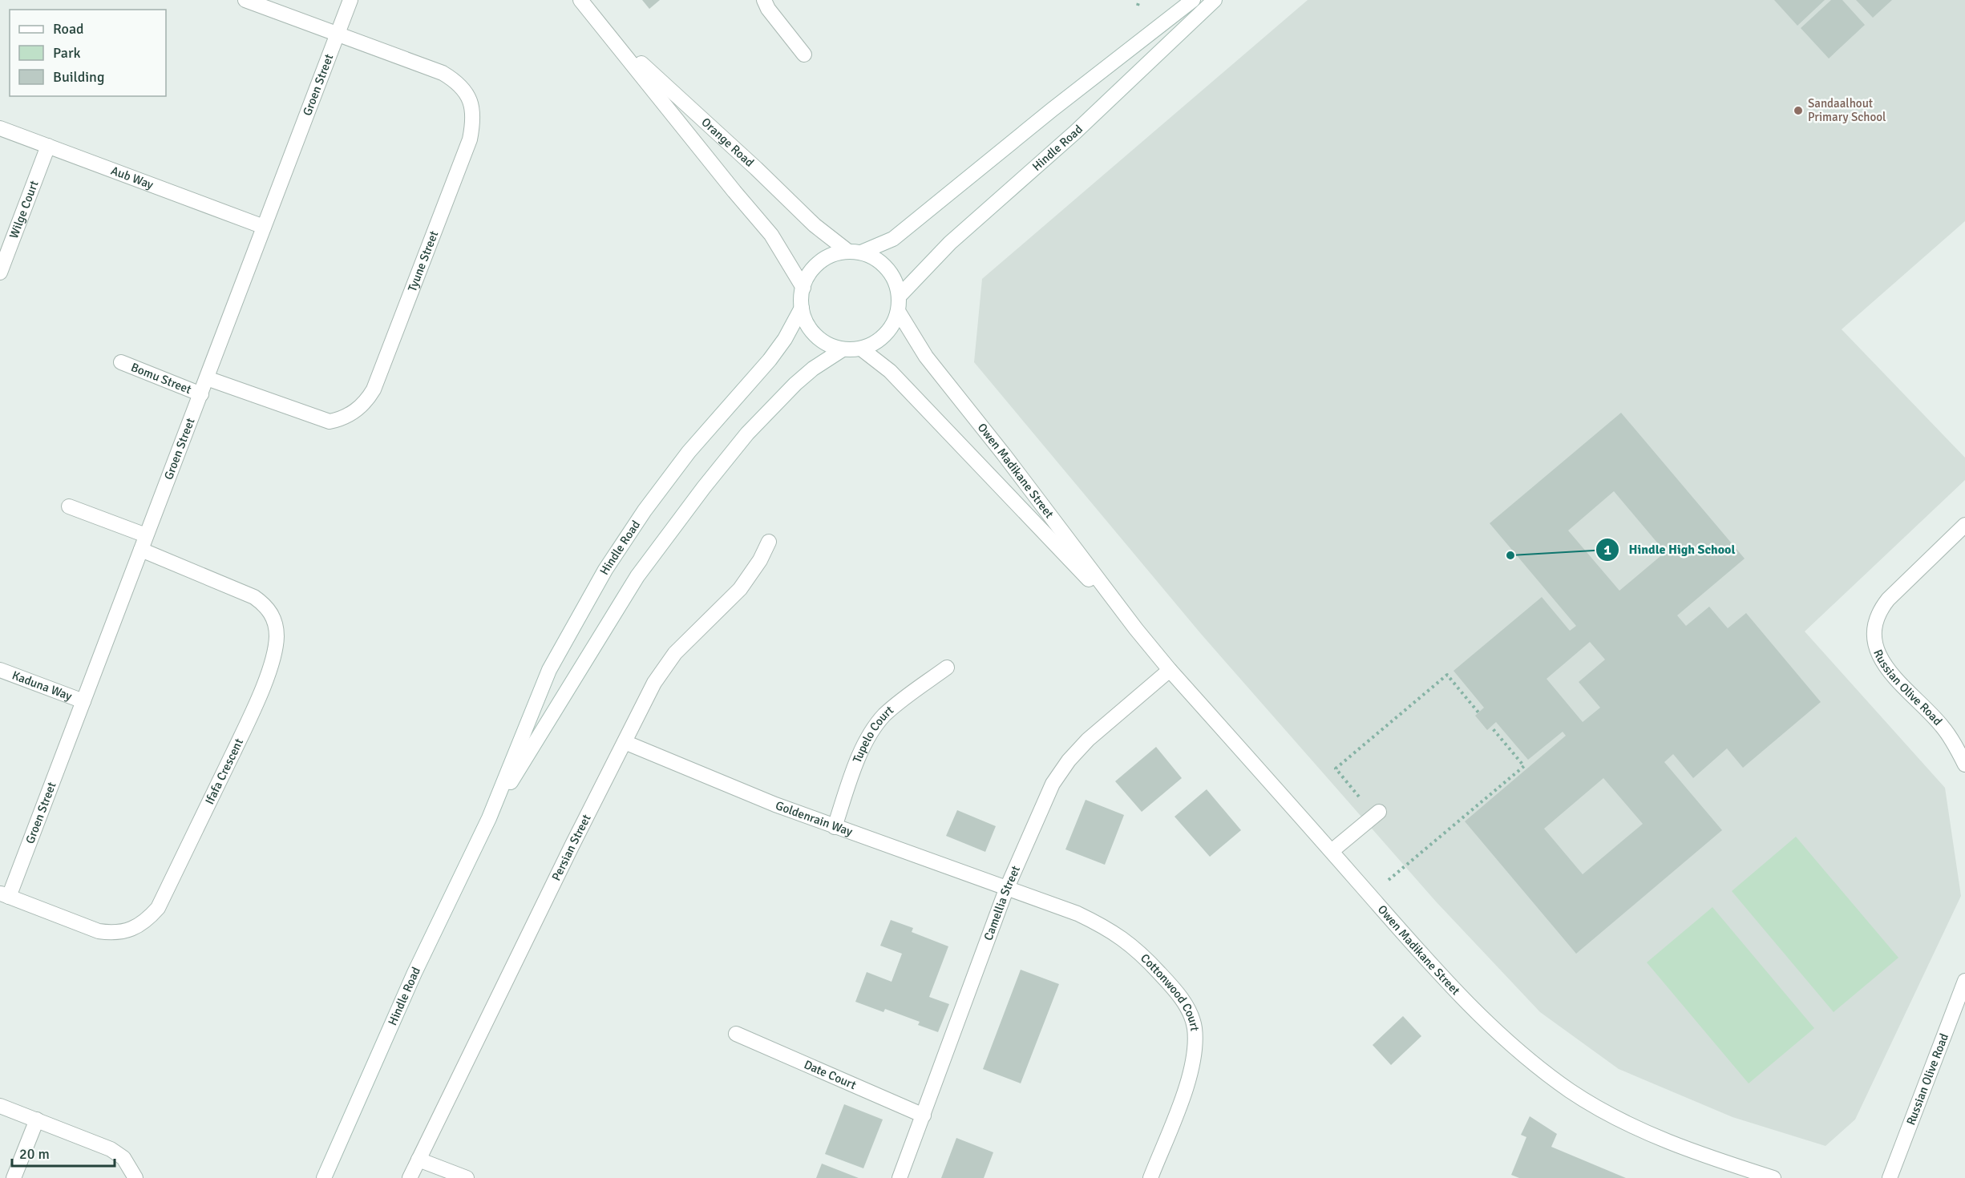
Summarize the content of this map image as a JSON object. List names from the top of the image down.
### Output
{
  "streets": {
    "street": [
      "Groen Street",
      "Orange Road",
      "Hindle Road",
      "Aub Way",
      "Wilge Court",
      "Tyune Street",
      "Bomu Street",
      "Owen Madikane Street",
      "Kaduna Way",
      "Russian Olive Road",
      "Tupelo Court",
      "Ifafa Crescent",
      "Goldenrain Way",
      "Persian Street",
      "Camellia Street",
      "Cottonwood Court",
      "Date Court"
    ]
  },
  "crossings": [
    ["Groen Street", "Aub Way"],
    ["Groen Street", "Tyune Street"],
    ["Groen Street", "Bomu Street"],
    ["Groen Street", "Kaduna Way"],
    ["Groen Street", "Ifafa Crescent"],
    ["Orange Road", "Hindle Road"],
    ["Orange Road", "Owen Madikane Street"],
    ["Hindle Road", "Owen Madikane Street"],
    ["Aub Way", "Wilge Court"],
    ["Owen Madikane Street", "Camellia Street"],
    ["Tupelo Court", "Goldenrain Way"],
    ["Goldenrain Way", "Persian Street"],
    ["Goldenrain Way", "Camellia Street"],
    ["Goldenrain Way", "Cottonwood Court"],
    ["Camellia Street", "Cottonwood Court"],
    ["Camellia Street", "Date Court"]
  ],
  "places": ["Sandaalhout Primary School", "Hindle High School"],
  "legend": ["Road", "Park", "Building"],
  "scale_bar": "20 m"
}
